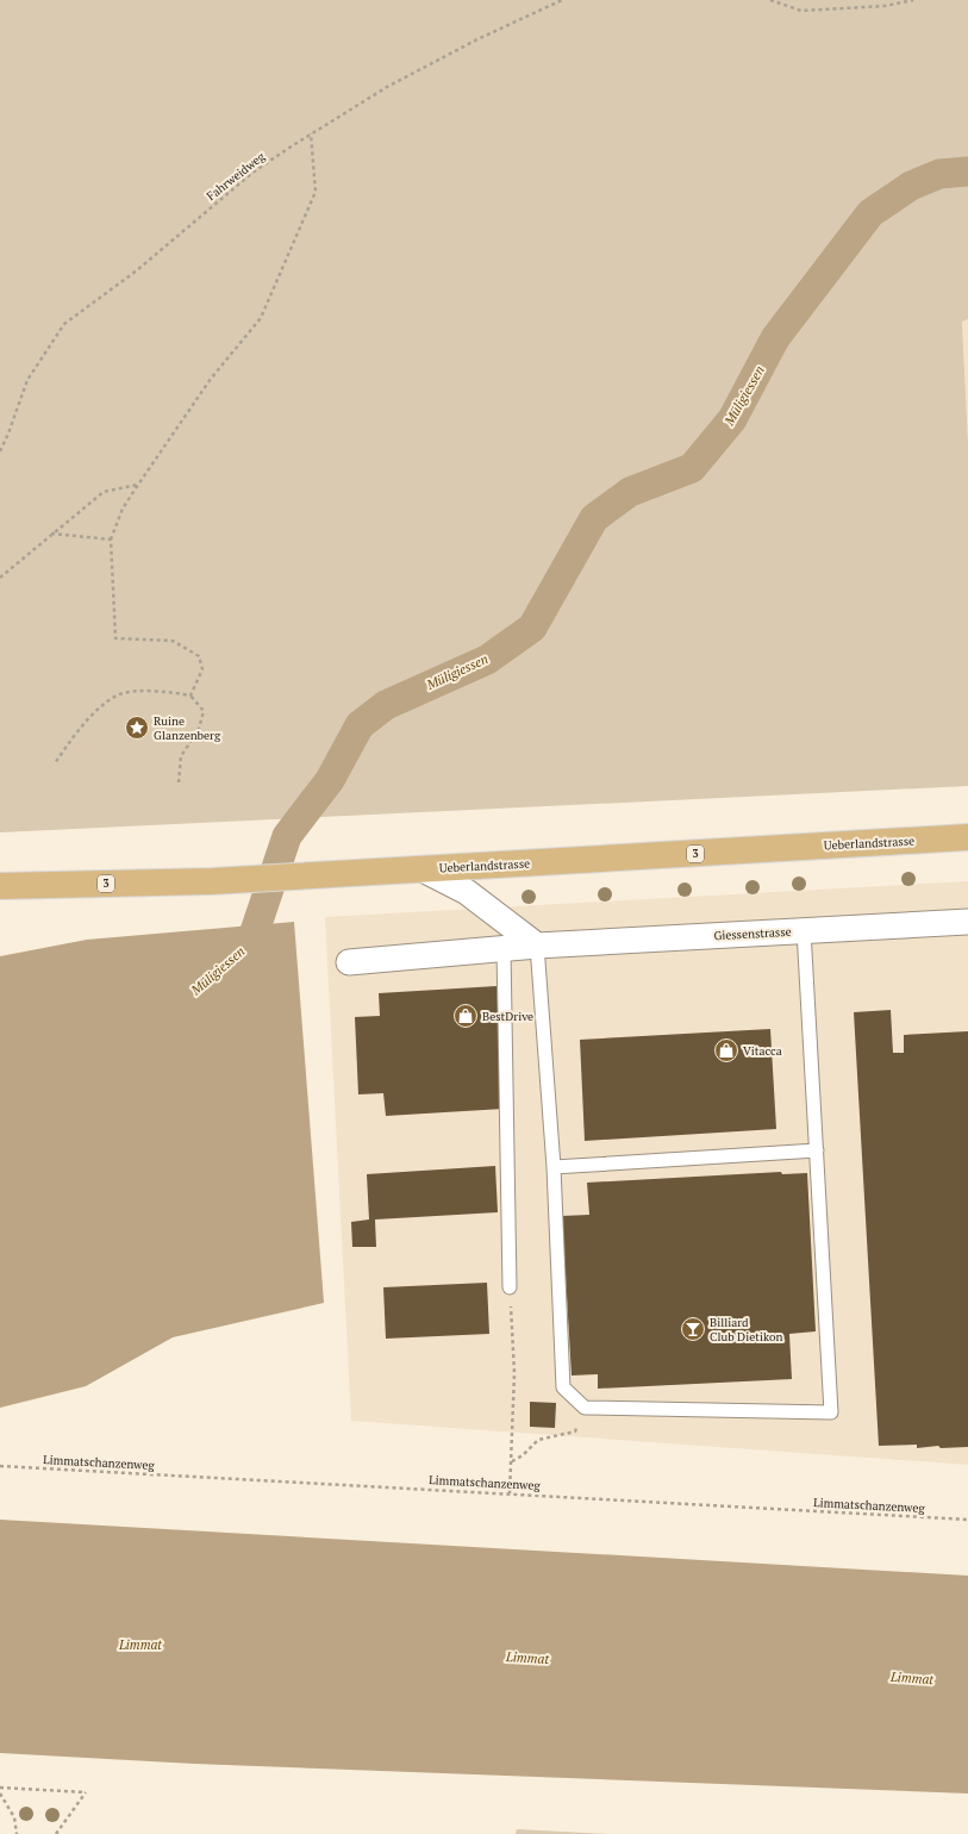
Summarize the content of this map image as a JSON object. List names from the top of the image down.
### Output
{
  "streets": {
    "main road": ["Ueberlandstrasse", "3"],
    "street": ["Giessenstrasse"],
    "path": ["Fahrweidweg", "Limmatschanzenweg"]
  },
  "water": ["Müligiessen", "Limmat"],
  "places": {
    "place": ["Ruine Glanzenberg"],
    "shop": ["BestDrive", "Vitacca"],
    "bar": ["Billiard Club Dietikon"]
  }
}
